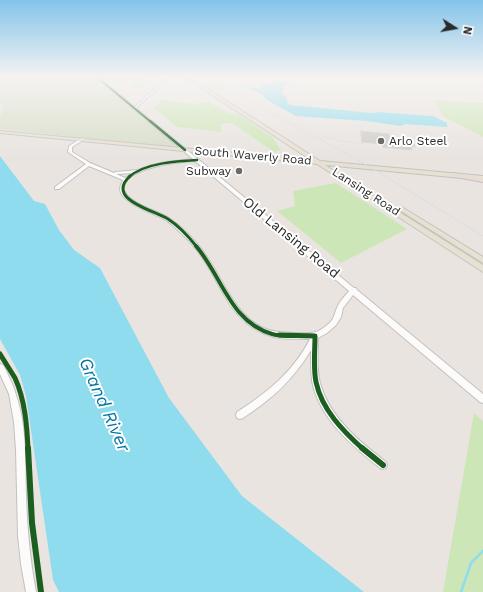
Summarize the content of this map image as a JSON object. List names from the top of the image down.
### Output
{
  "streets": {
    "main road": ["South Waverly Road", "Lansing Road"],
    "street": ["Old Lansing Road"]
  },
  "crossings": [
    ["South Waverly Road", "Lansing Road"],
    ["South Waverly Road", "Old Lansing Road"]
  ],
  "water": ["Grand River"],
  "places": ["Arlo Steel", "Subway"],
  "north": "right"
}
